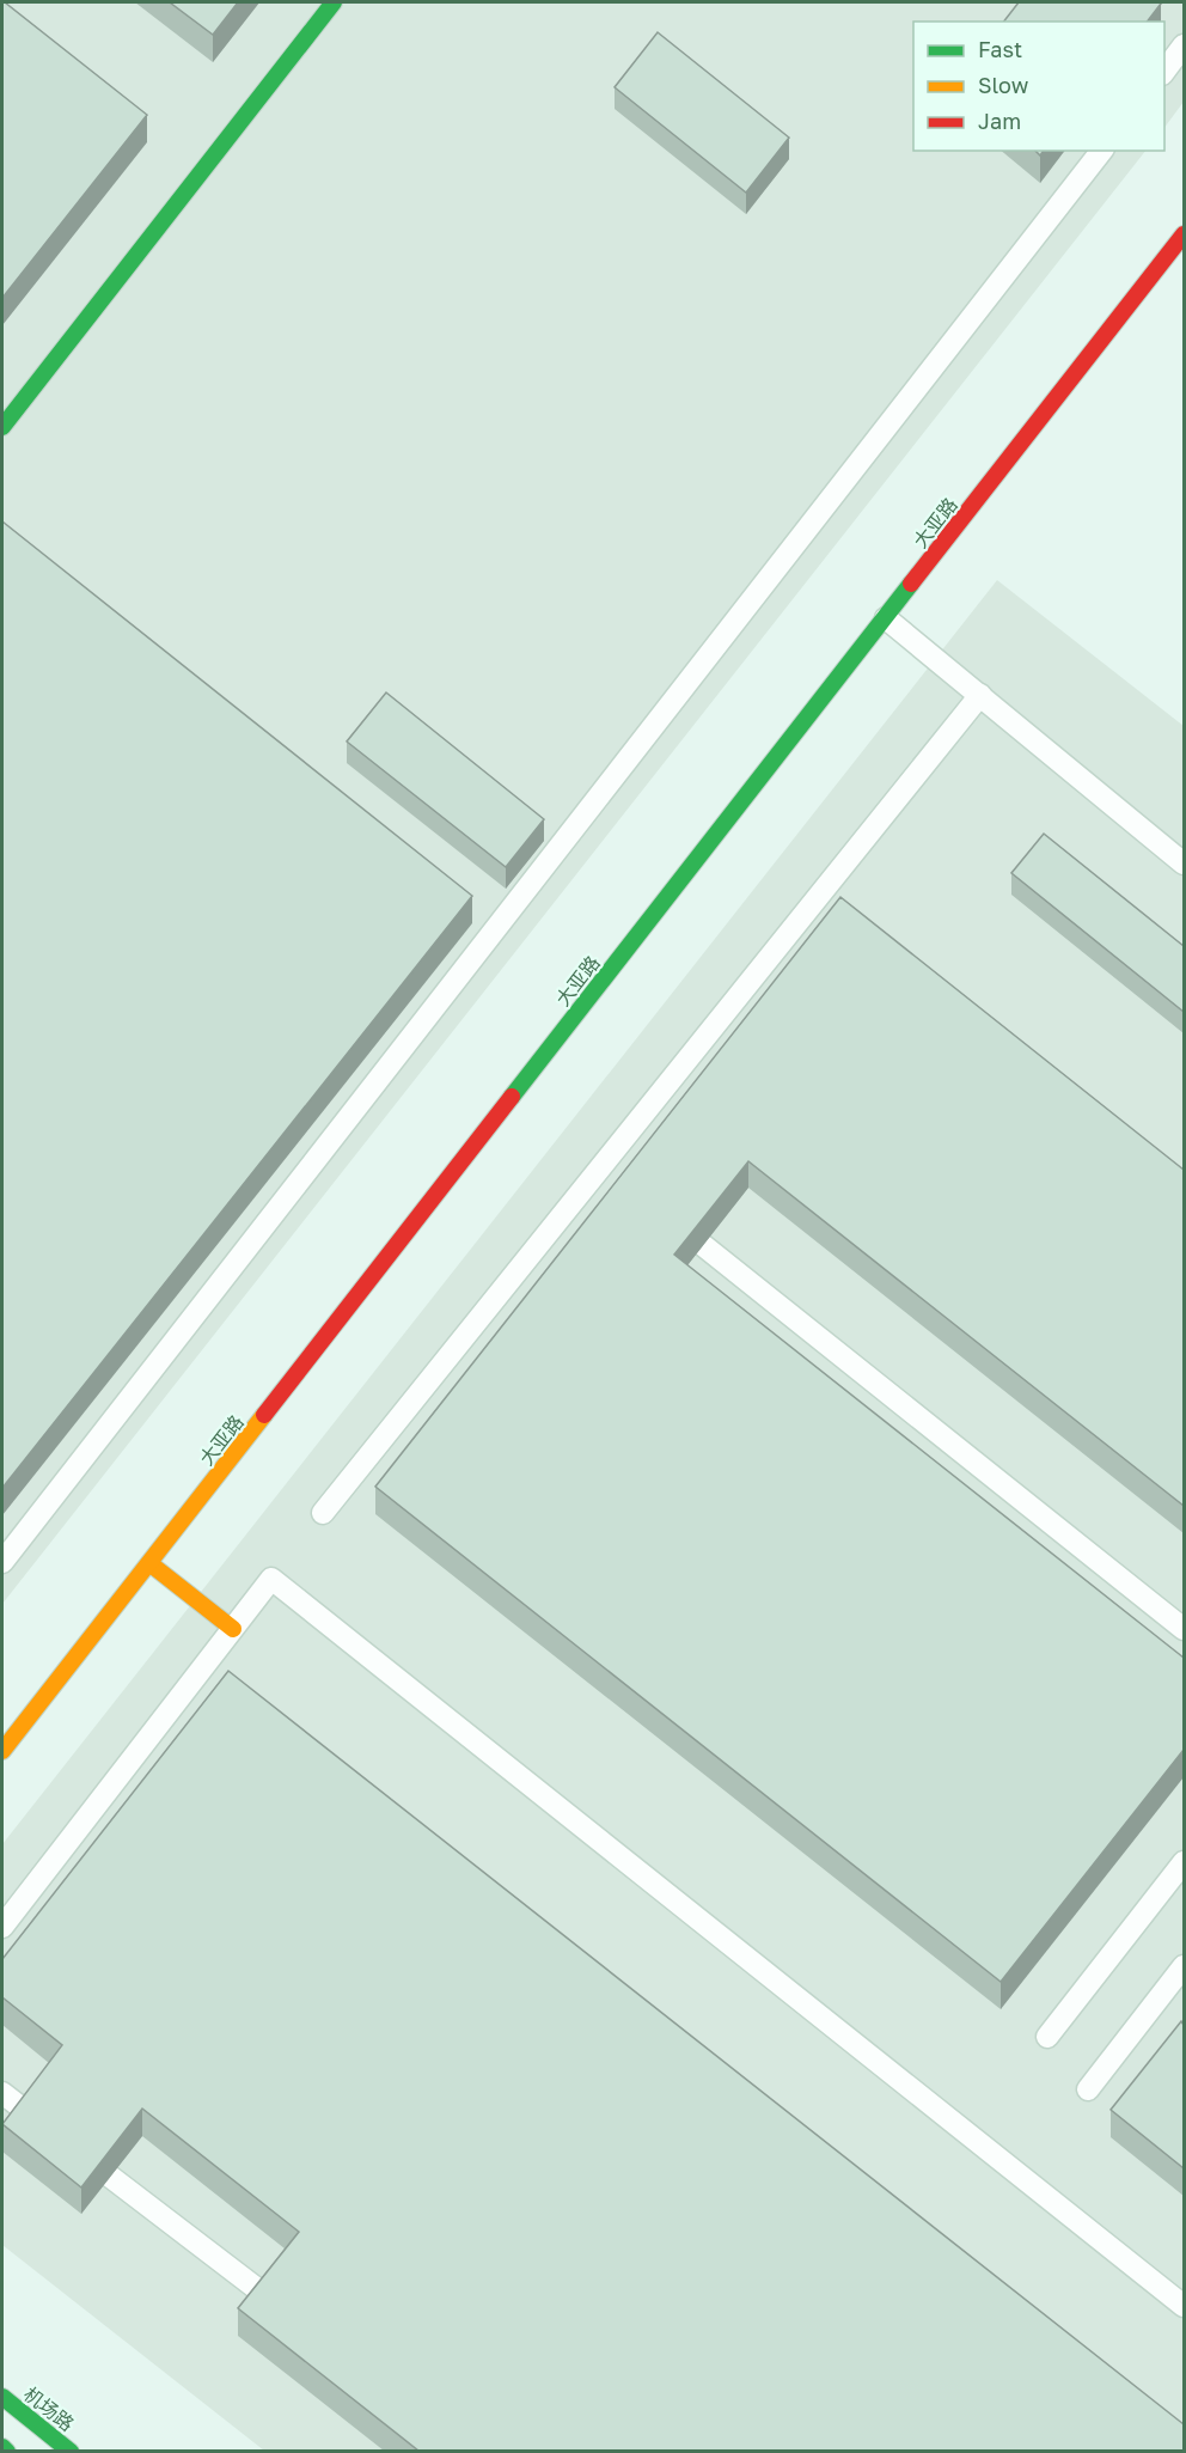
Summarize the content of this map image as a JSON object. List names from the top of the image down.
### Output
{
  "streets": {
    "street": ["大亚路", "机场路"]
  },
  "legend": ["Fast", "Slow", "Jam"]
}
